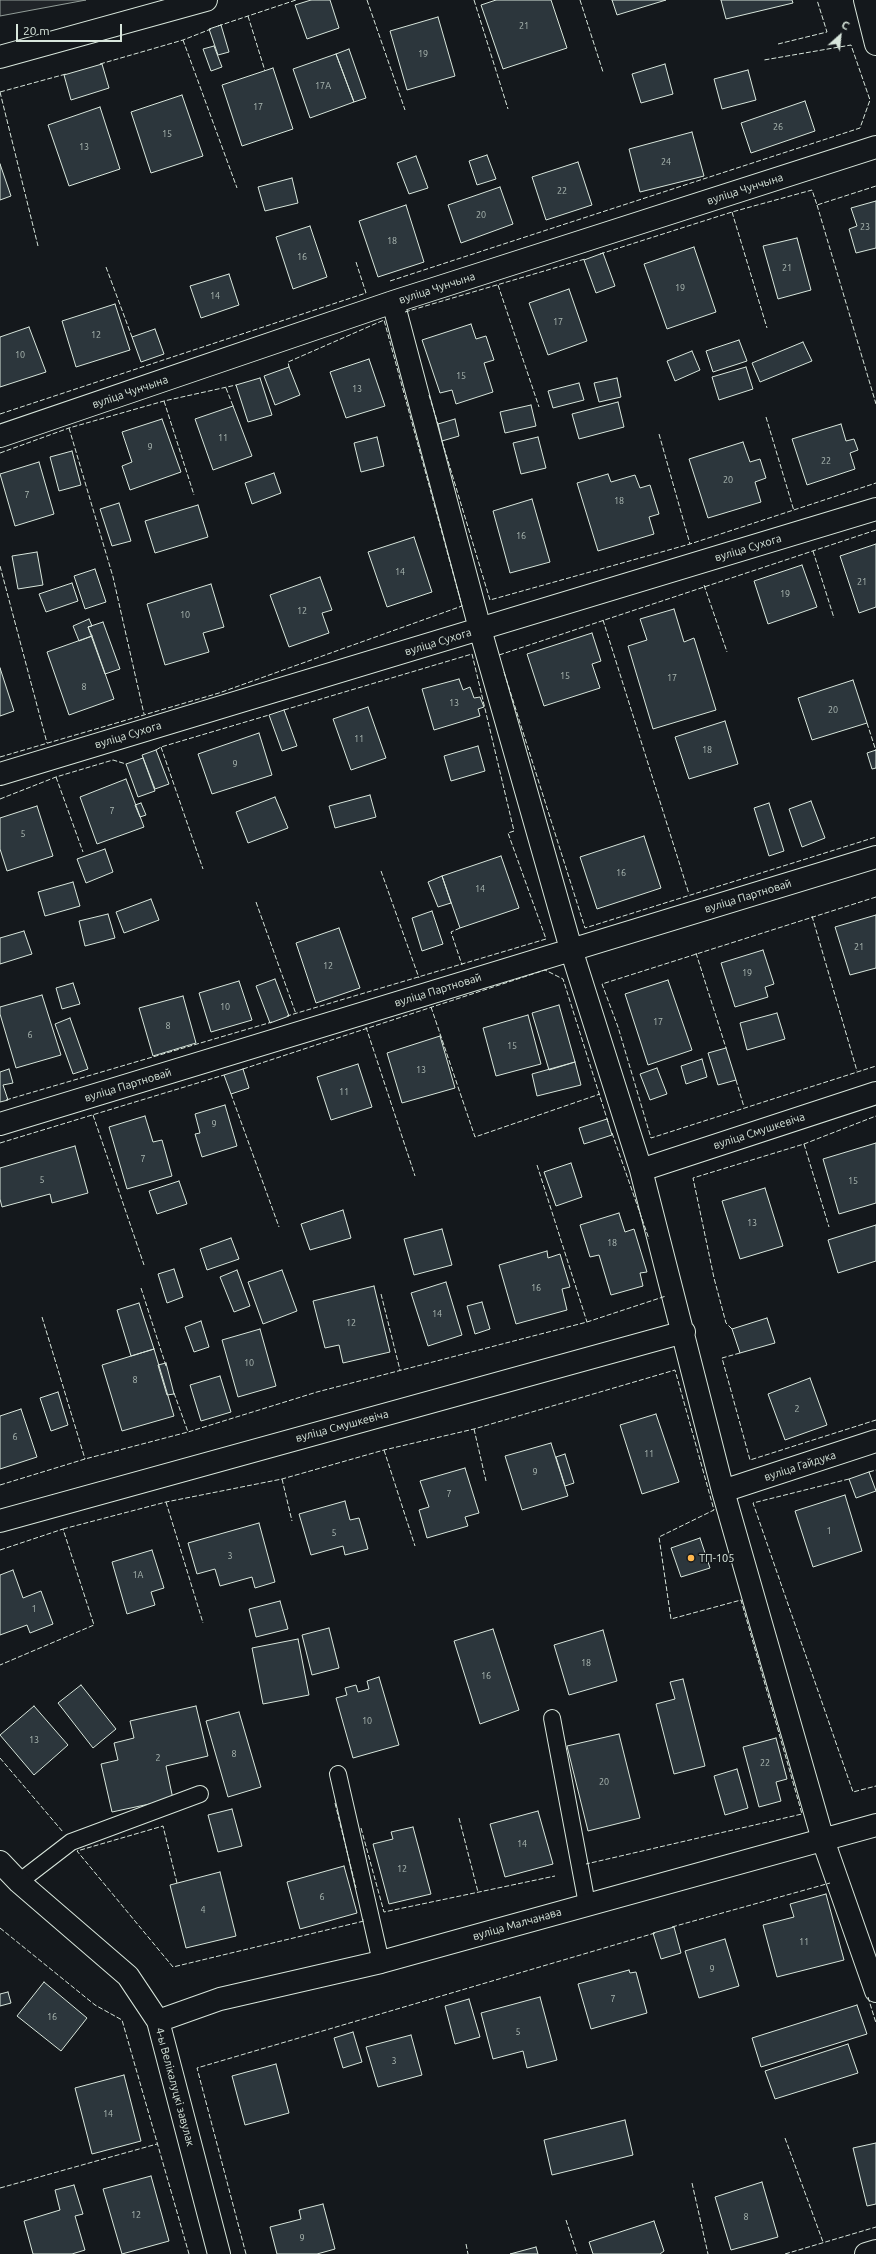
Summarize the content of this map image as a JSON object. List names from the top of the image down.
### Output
{
  "streets": {
    "street": [
      "вуліца Чунчына",
      "вуліца Сухога",
      "вуліца Партновай",
      "вуліца Смушкевіча",
      "вуліца Гайдука",
      "вуліца Малчанава",
      "4-ы Велікалуцкі завулак"
    ]
  },
  "crossings": [
    ["вуліца Малчанава", "4-ы Велікалуцкі завулак"]
  ],
  "places": ["ТП-105"],
  "house_numbers": [
    "21",
    "19",
    "17А",
    "17",
    "26",
    "15",
    "13",
    "24",
    "22",
    "20",
    "23",
    "18",
    "16",
    "21",
    "19",
    "14",
    "17",
    "12",
    "10",
    "15",
    "13",
    "11",
    "9",
    "22",
    "20",
    "7",
    "18",
    "16",
    "14",
    "21",
    "19",
    "12",
    "10",
    "15",
    "17",
    "8",
    "13",
    "20",
    "11",
    "18",
    "9",
    "7",
    "5",
    "16",
    "14",
    "21",
    "12",
    "19",
    "10",
    "17",
    "8",
    "6",
    "15",
    "13",
    "11",
    "9",
    "7",
    "5",
    "15",
    "13",
    "18",
    "16",
    "14",
    "12",
    "10",
    "8",
    "2",
    "6",
    "11",
    "9",
    "7",
    "1",
    "5",
    "3",
    "1А",
    "1",
    "18",
    "16",
    "10",
    "13",
    "8",
    "2",
    "22",
    "20",
    "14",
    "12",
    "6",
    "4",
    "11",
    "9",
    "7",
    "16",
    "5",
    "3",
    "14",
    "12",
    "8",
    "9"
  ],
  "scale_bar": "20 m",
  "north": "top right"
}
